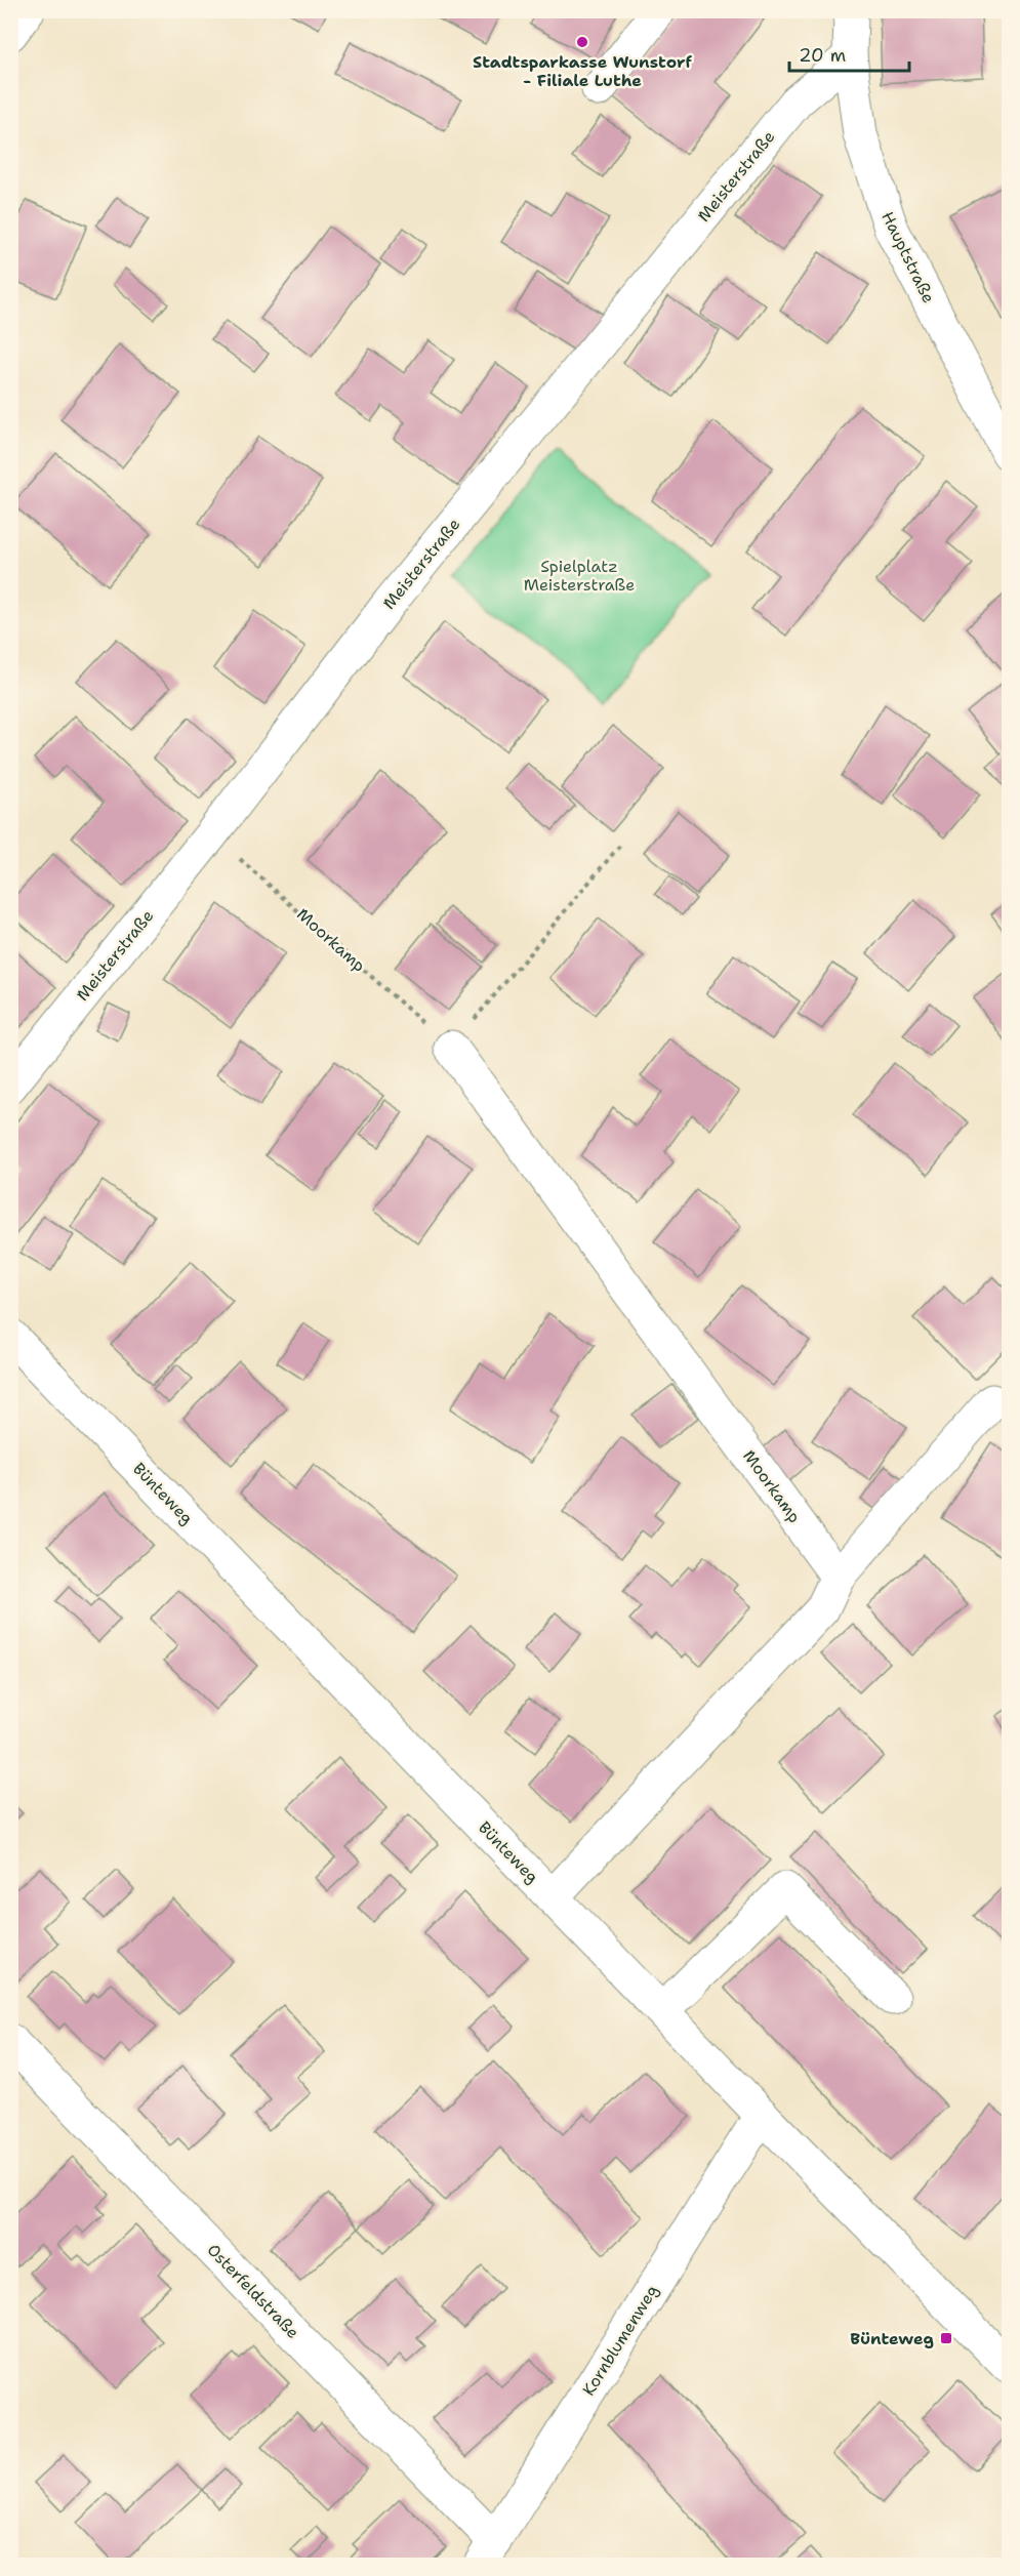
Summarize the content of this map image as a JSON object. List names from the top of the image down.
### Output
{
  "streets": {
    "street": [
      "Meisterstraße",
      "Hauptstraße",
      "Moorkamp",
      "Bünteweg",
      "Osterfeldstraße",
      "Kornblumenweg"
    ]
  },
  "crossings": [
    ["Meisterstraße", "Hauptstraße"],
    ["Meisterstraße", "Moorkamp"],
    ["Bünteweg", "Kornblumenweg"],
    ["Osterfeldstraße", "Kornblumenweg"]
  ],
  "parks": ["Spielplatz Meisterstraße"],
  "places": {
    "other": ["Stadtsparkasse Wunstorf - Filiale Luthe"],
    "transit": ["Bünteweg"]
  },
  "scale_bar": "20 m"
}
